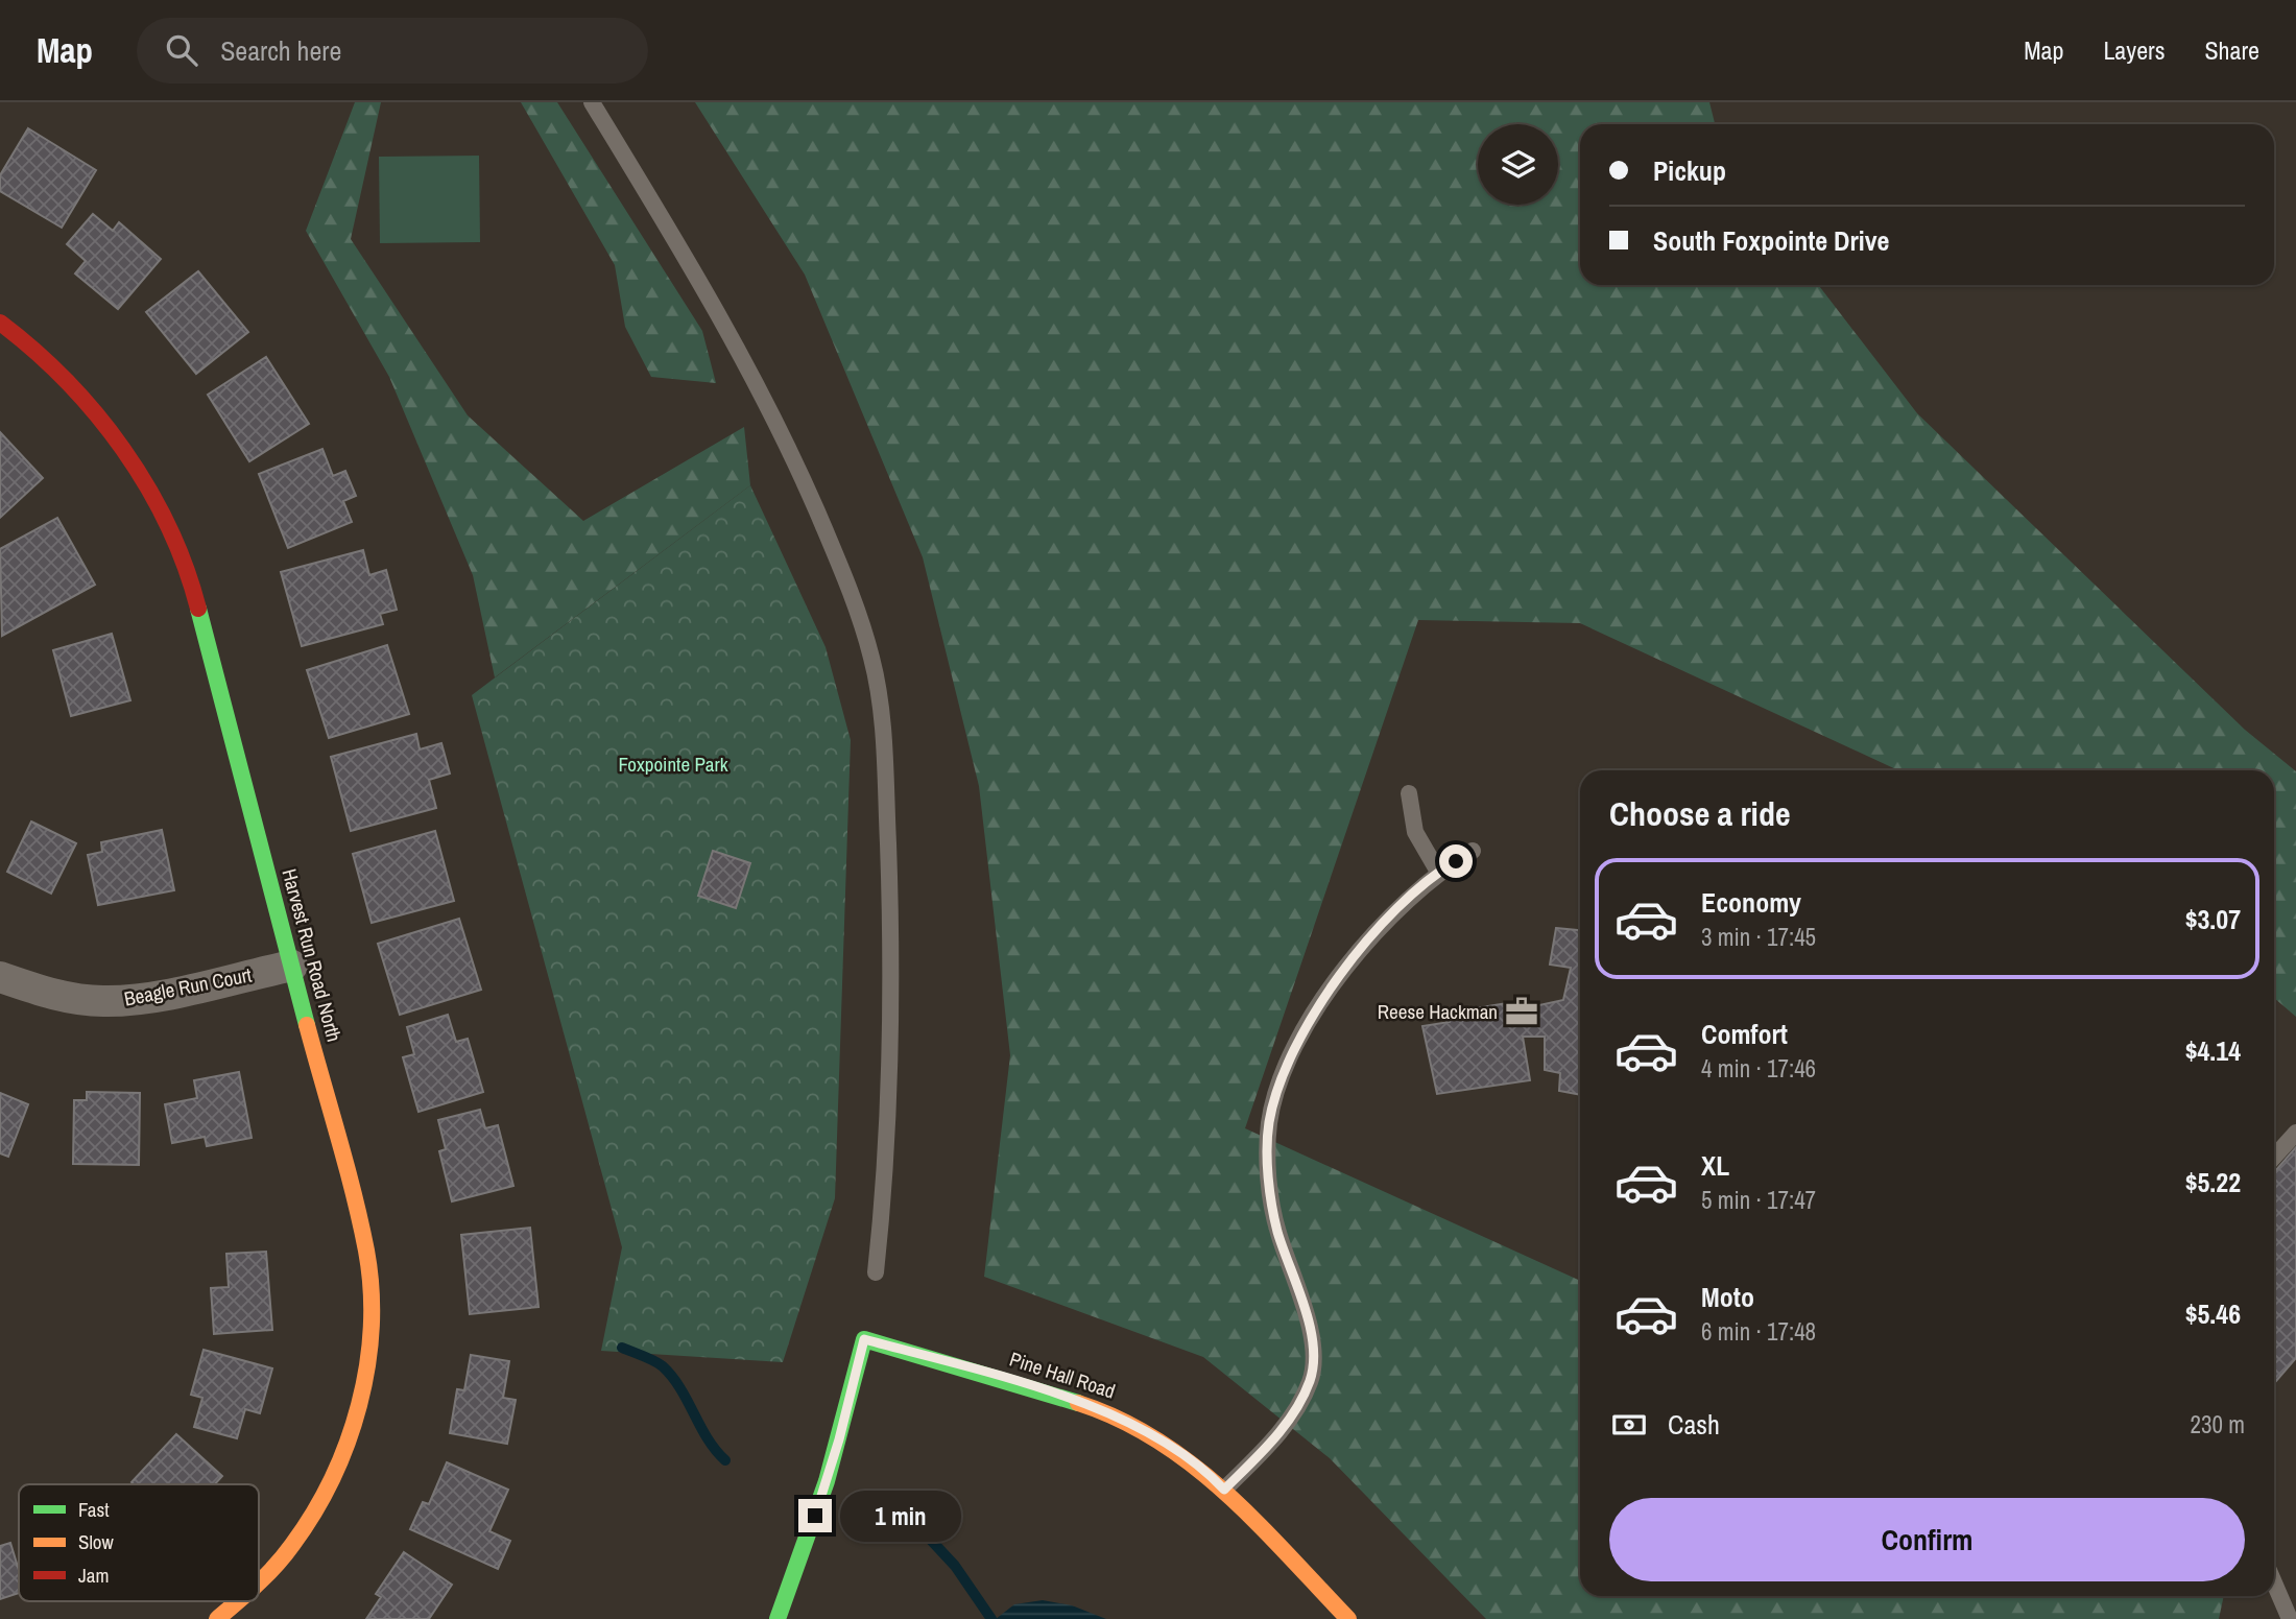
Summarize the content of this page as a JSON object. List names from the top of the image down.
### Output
{
  "streets": {
    "street": ["Harvest Run Road North", "Beagle Run Court", "Pine Hall Road"]
  },
  "crossings": [
    ["Harvest Run Road North", "Beagle Run Court"]
  ],
  "parks": ["Foxpointe Park"],
  "places": {
    "office": ["Reese Hackman"]
  },
  "legend": ["Fast", "Slow", "Jam"],
  "page": {
    "header": "Map",
    "search": "Search here",
    "nav": ["Map", "Layers", "Share"],
    "banner": ["Pickup", "South Foxpointe Drive"],
    "heading": "Choose a ride",
    "list": [
      {
        "name": "Economy",
        "note": "3 min · 17:45",
        "value": "$3.07"
      },
      {
        "name": "Comfort",
        "note": "4 min · 17:46",
        "value": "$4.14"
      },
      {
        "name": "XL",
        "note": "5 min · 17:47",
        "value": "$5.22"
      },
      {
        "name": "Moto",
        "note": "6 min · 17:48",
        "value": "$5.46"
      }
    ],
    "pay": ["Cash", "230 m"],
    "buttons": "Confirm",
    "bubble": "1 min"
  }
}
